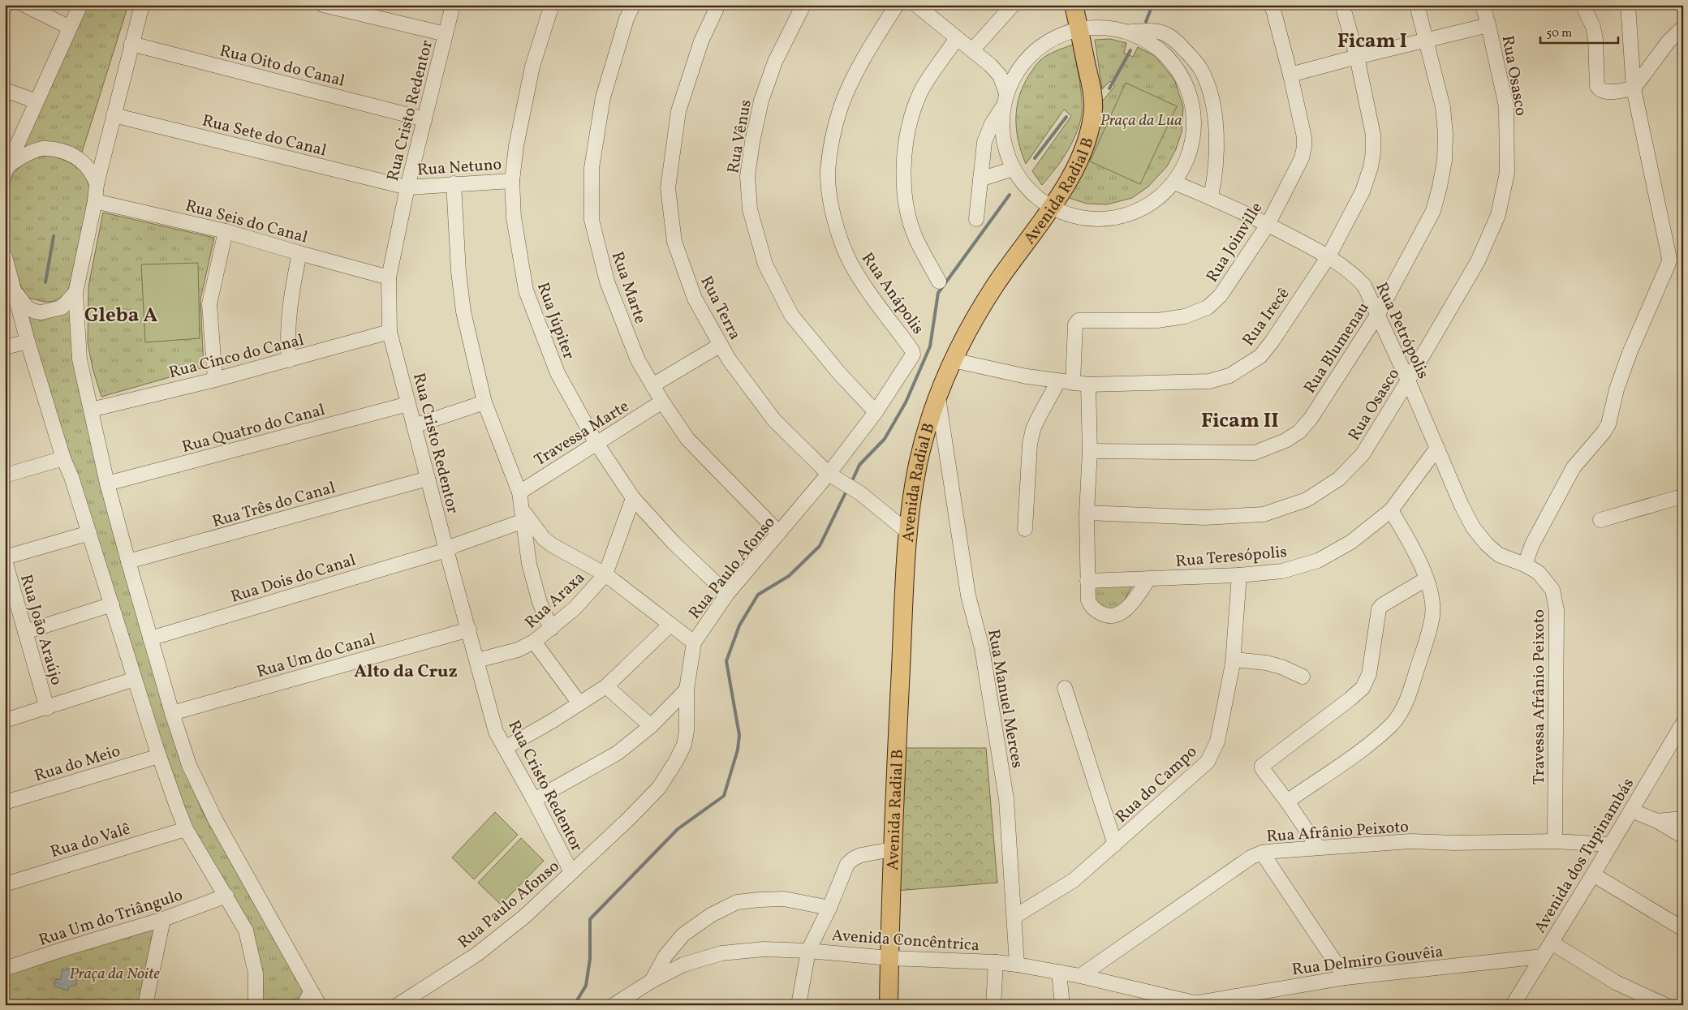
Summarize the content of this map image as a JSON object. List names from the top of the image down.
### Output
{
  "streets": {
    "main road": ["Avenida Radial B"],
    "street": [
      "Rua Oito do Canal",
      "Rua Osasco",
      "Rua Cristo Redentor",
      "Rua Sete do Canal",
      "Rua Vênus",
      "Rua Netuno",
      "Rua Seis do Canal",
      "Rua Joinville",
      "Rua Marte",
      "Rua Anápolis",
      "Rua Terra",
      "Rua Irecê",
      "Rua Júpiter",
      "Rua Petrópolis",
      "Rua Blumenau",
      "Rua Cinco do Canal",
      "Rua Quatro do Canal",
      "Travessa Marte",
      "Rua Três do Canal",
      "Rua Teresópolis",
      "Rua Paulo Afonso",
      "Rua Dois do Canal",
      "Rua Araxa",
      "Rua João Araújo",
      "Rua Um do Canal",
      "Travessa Afrânio Peixoto",
      "Rua Manuel Merces",
      "Rua do Meio",
      "Rua do Campo",
      "Rua Afrânio Peixoto",
      "Rua do Valê",
      "Avenida dos Tupinambás",
      "Rua Um do Triângulo",
      "Avenida Concêntrica",
      "Rua Delmiro Gouvêia"
    ]
  },
  "crossings": [
    ["Rua Oito do Canal", "Rua Cristo Redentor"],
    ["Rua Osasco", "Rua Petrópolis"],
    ["Rua Cristo Redentor", "Rua Sete do Canal"],
    ["Rua Cristo Redentor", "Rua Netuno"],
    ["Rua Cristo Redentor", "Rua Seis do Canal"],
    ["Rua Cristo Redentor", "Rua Cinco do Canal"],
    ["Rua Cristo Redentor", "Rua Quatro do Canal"],
    ["Rua Cristo Redentor", "Rua Três do Canal"],
    ["Rua Cristo Redentor", "Rua Paulo Afonso"],
    ["Rua Cristo Redentor", "Rua Dois do Canal"],
    ["Rua Cristo Redentor", "Rua Araxa"],
    ["Rua Cristo Redentor", "Rua Um do Canal"],
    ["Rua Sete do Canal", "Rua Netuno"],
    ["Rua Vênus", "Rua Paulo Afonso"],
    ["Rua Netuno", "Rua Júpiter"],
    ["Avenida Radial B", "Rua Terra"],
    ["Avenida Radial B", "Rua Irecê"],
    ["Avenida Radial B", "Rua Manuel Merces"],
    ["Avenida Radial B", "Avenida Concêntrica"],
    ["Rua Joinville", "Rua Irecê"],
    ["Rua Joinville", "Rua Petrópolis"],
    ["Rua Marte", "Travessa Marte"],
    ["Rua Marte", "Rua Paulo Afonso"],
    ["Rua Anápolis", "Rua Paulo Afonso"],
    ["Rua Terra", "Rua Paulo Afonso"],
    ["Rua Irecê", "Rua Petrópolis"],
    ["Rua Júpiter", "Travessa Marte"],
    ["Rua Júpiter", "Rua Paulo Afonso"],
    ["Rua Petrópolis", "Rua Blumenau"],
    ["Rua Petrópolis", "Rua Teresópolis"],
    ["Rua Petrópolis", "Travessa Afrânio Peixoto"],
    ["Rua Teresópolis", "Rua do Campo"],
    ["Travessa Afrânio Peixoto", "Rua Afrânio Peixoto"],
    ["Rua Manuel Merces", "Rua do Campo"],
    ["Rua Manuel Merces", "Avenida Concêntrica"],
    ["Rua Afrânio Peixoto", "Avenida dos Tupinambás"],
    ["Rua Afrânio Peixoto", "Avenida Concêntrica"],
    ["Avenida dos Tupinambás", "Rua Delmiro Gouvêia"],
    ["Avenida Concêntrica", "Rua Delmiro Gouvêia"]
  ],
  "districts": [
    "Ficam I",
    "Gleba A",
    "Ficam II",
    "Alto da Cruz"
  ],
  "parks": ["Praça da Lua", "Praça da Noite"],
  "scale_bar": "50 m"
}
